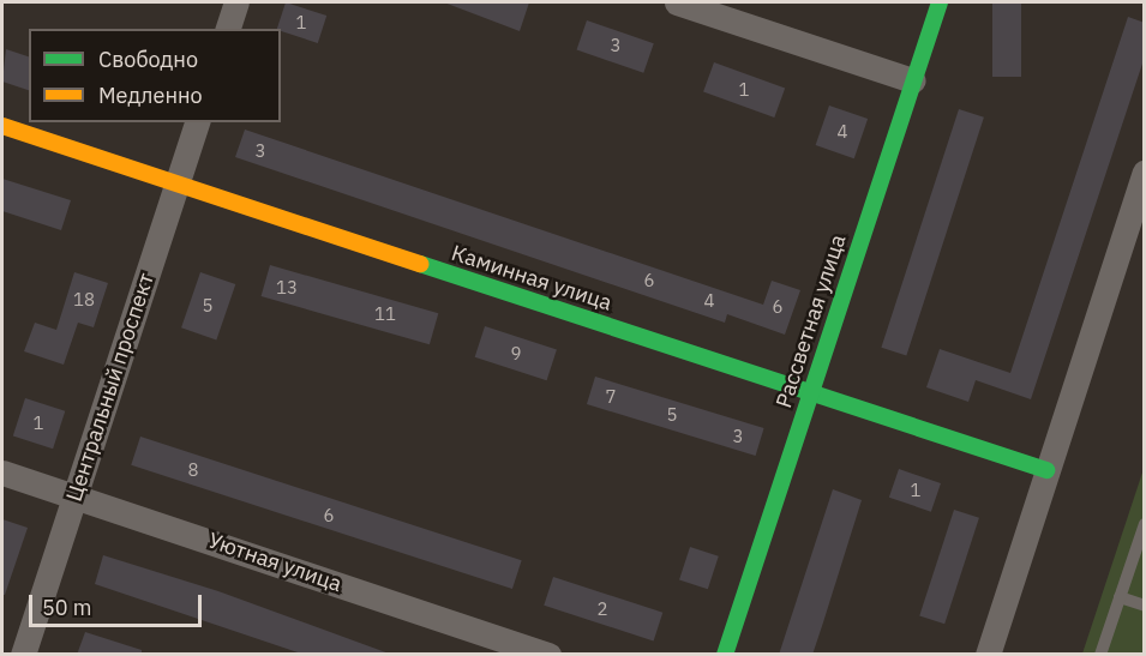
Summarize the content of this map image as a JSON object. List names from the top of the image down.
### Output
{
  "streets": {
    "street": [
      "Каминная улица",
      "Рассветная улица",
      "Центральный проспект",
      "Уютная улица"
    ]
  },
  "crossings": [
    ["Каминная улица", "Рассветная улица"],
    ["Каминная улица", "Центральный проспект"],
    ["Центральный проспект", "Уютная улица"]
  ],
  "house_numbers": [
    "1",
    "3",
    "1",
    "4",
    "3",
    "6",
    "13",
    "18",
    "4",
    "5",
    "6",
    "11",
    "9",
    "7",
    "5",
    "1",
    "3",
    "8",
    "1",
    "6",
    "2"
  ],
  "legend": ["Свободно", "Медленно"],
  "scale_bar": "50 m"
}
